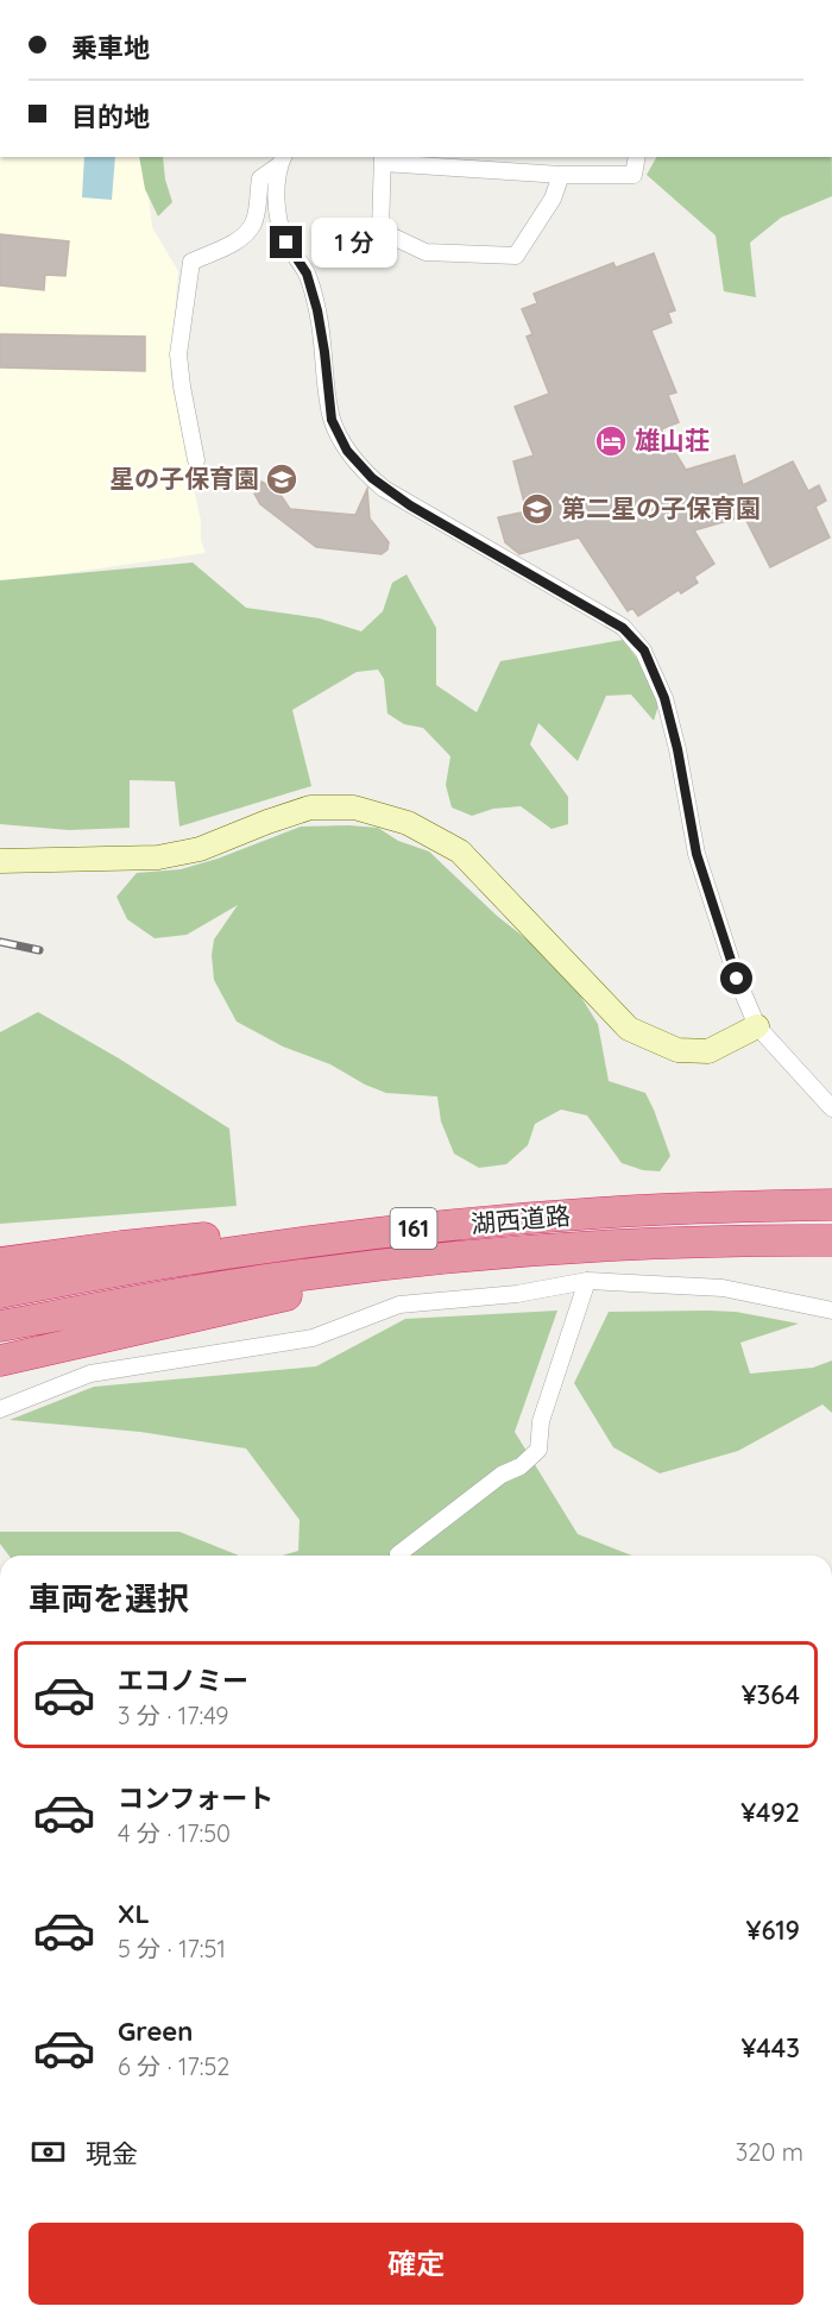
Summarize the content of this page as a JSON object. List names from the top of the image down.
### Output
{
  "streets": {
    "highway": ["湖西道路", "161"]
  },
  "places": {
    "hotel": ["雄山荘"],
    "school or university": ["星の子保育園", "第二星の子保育園"]
  },
  "page": {
    "banner": ["乗車地", "目的地"],
    "bubble": "1 分",
    "heading": "車両を選択",
    "list": [
      {
        "name": "エコノミー",
        "note": "3 分 · 17:49",
        "value": "¥364"
      },
      {
        "name": "コンフォート",
        "note": "4 分 · 17:50",
        "value": "¥492"
      },
      {
        "name": "XL",
        "note": "5 分 · 17:51",
        "value": "¥619"
      },
      {
        "name": "Green",
        "note": "6 分 · 17:52",
        "value": "¥443"
      }
    ],
    "pay": ["現金", "320 m"],
    "buttons": "確定"
  }
}
